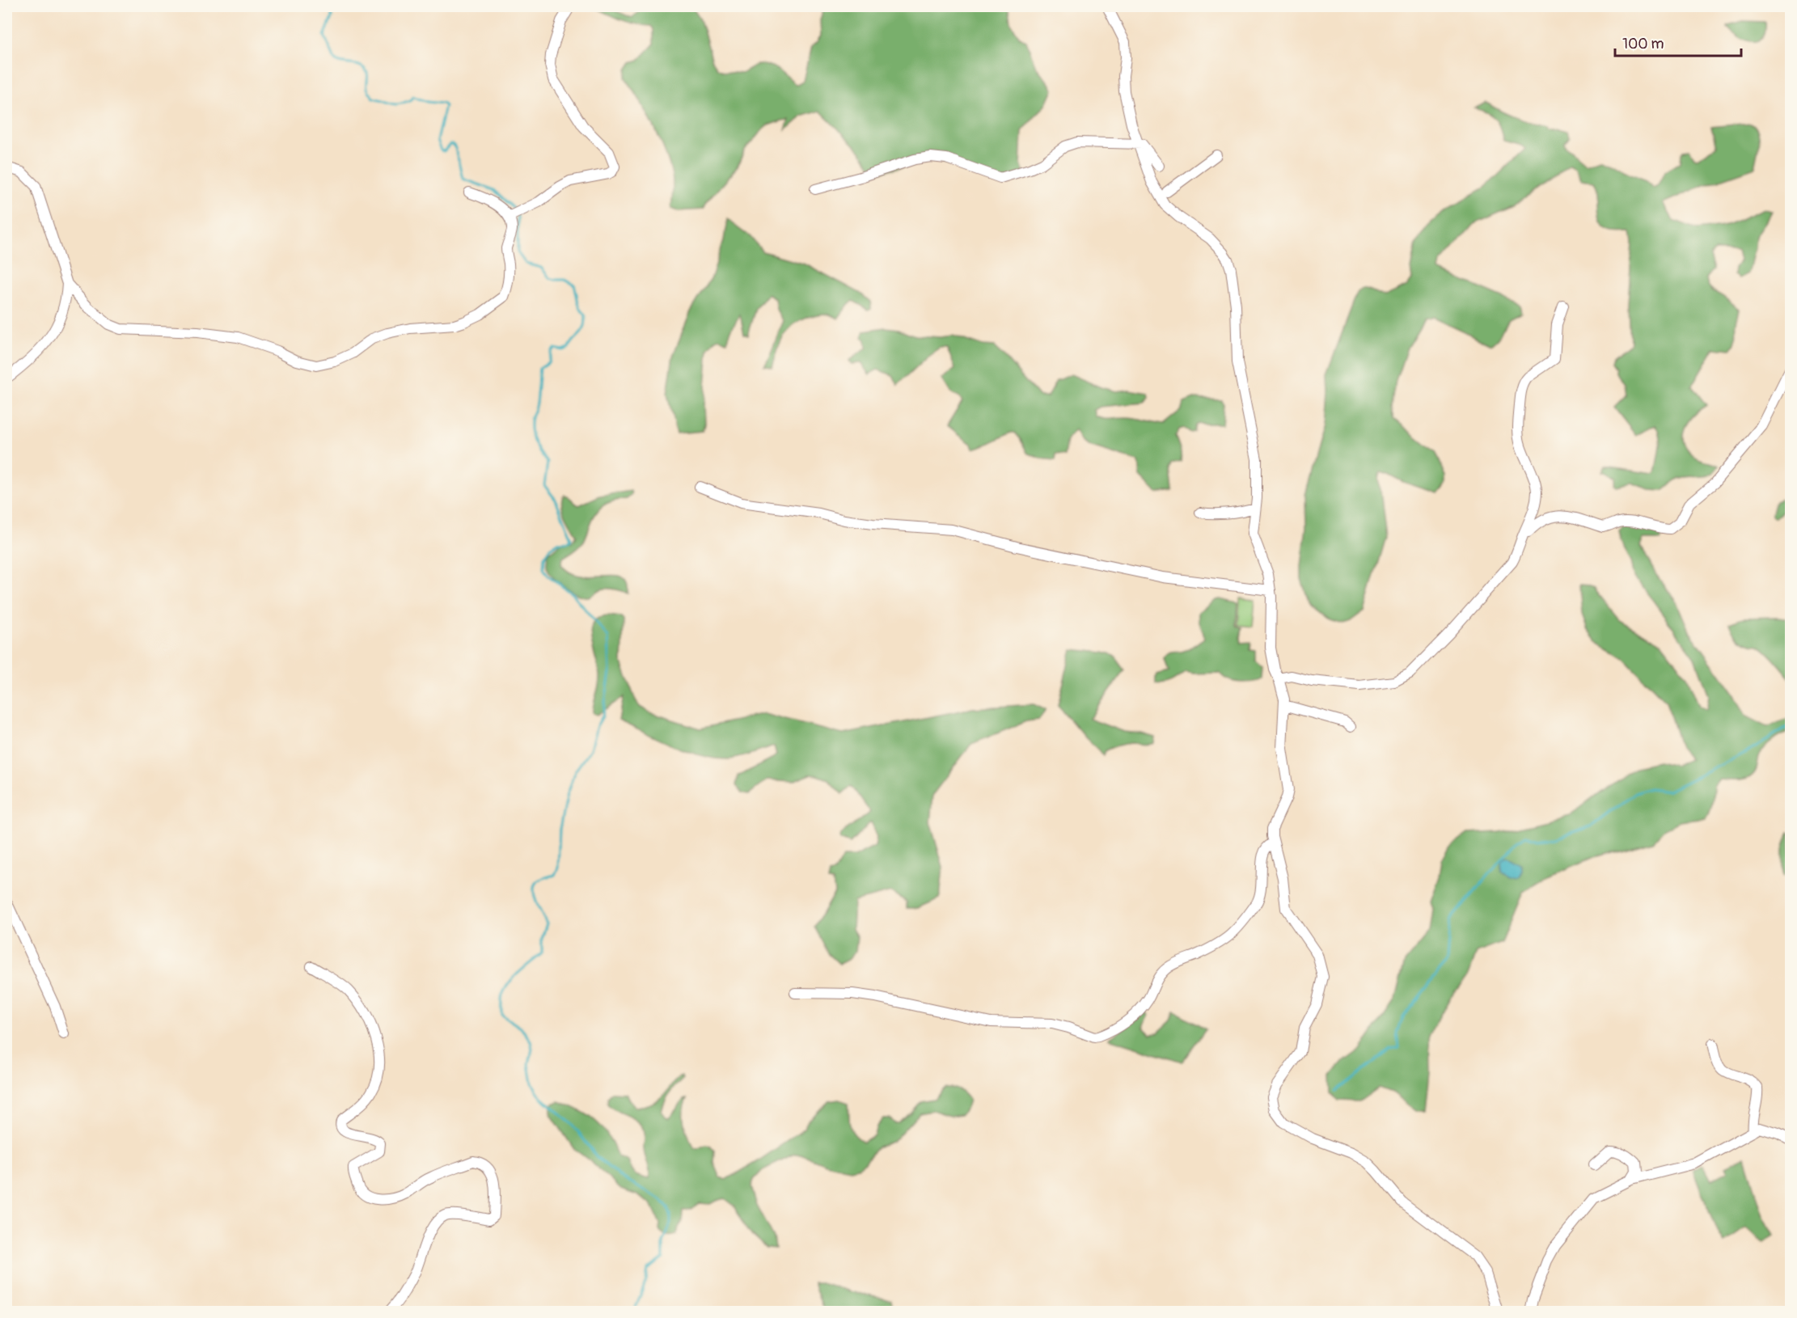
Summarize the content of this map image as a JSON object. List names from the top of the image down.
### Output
{
  "scale_bar": "100 m"
}
